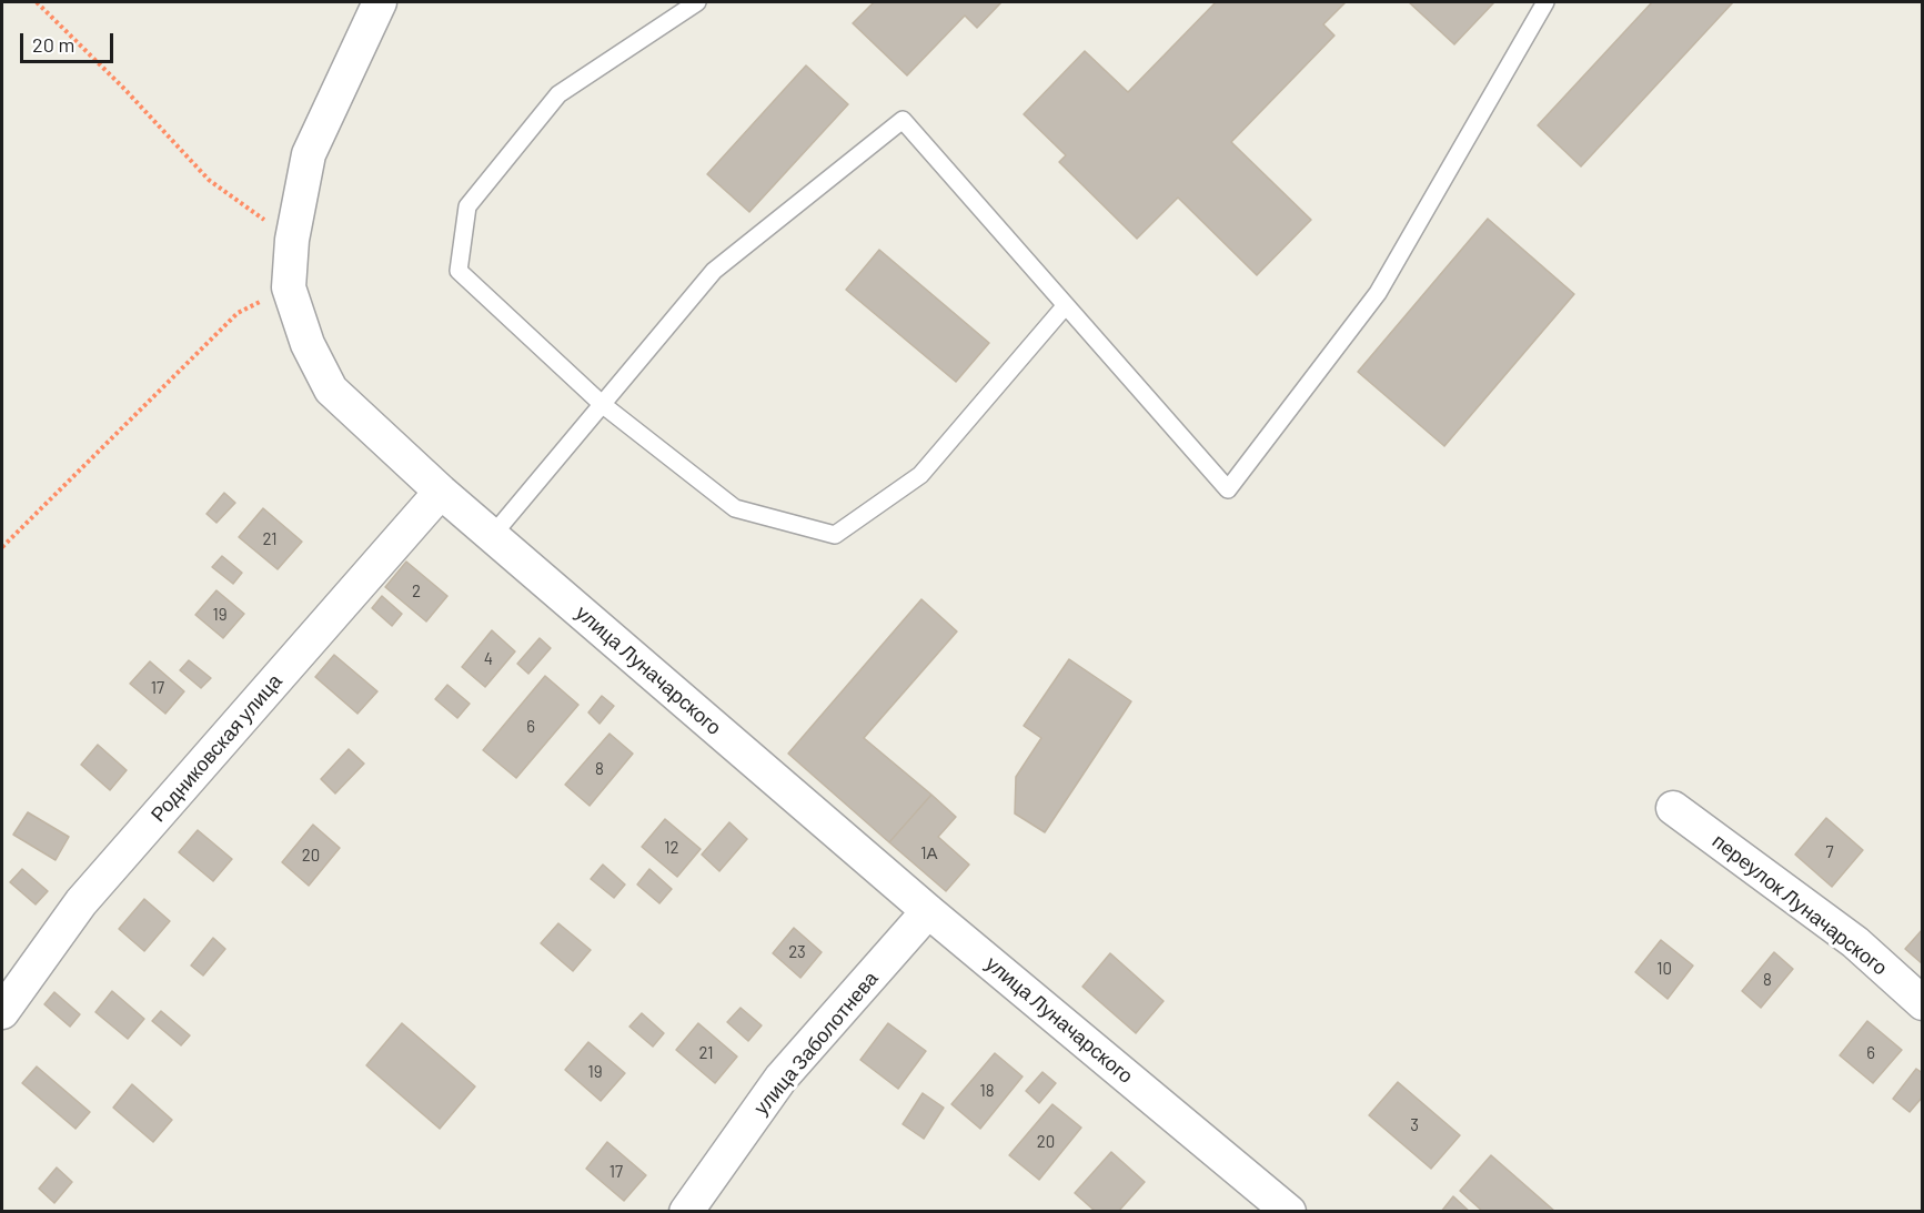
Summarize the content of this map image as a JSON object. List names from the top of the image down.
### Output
{
  "streets": {
    "street": [
      "улица Луначарского",
      "Родниковская улица",
      "переулок Луначарского",
      "улица Заболотнева"
    ]
  },
  "crossings": [
    ["улица Луначарского", "Родниковская улица"],
    ["улица Луначарского", "улица Заболотнева"]
  ],
  "house_numbers": [
    "21",
    "2",
    "19",
    "4",
    "17",
    "6",
    "8",
    "12",
    "7",
    "1А",
    "20",
    "23",
    "10",
    "8",
    "21",
    "6",
    "19",
    "18",
    "3",
    "20",
    "17"
  ],
  "scale_bar": "20 m"
}
